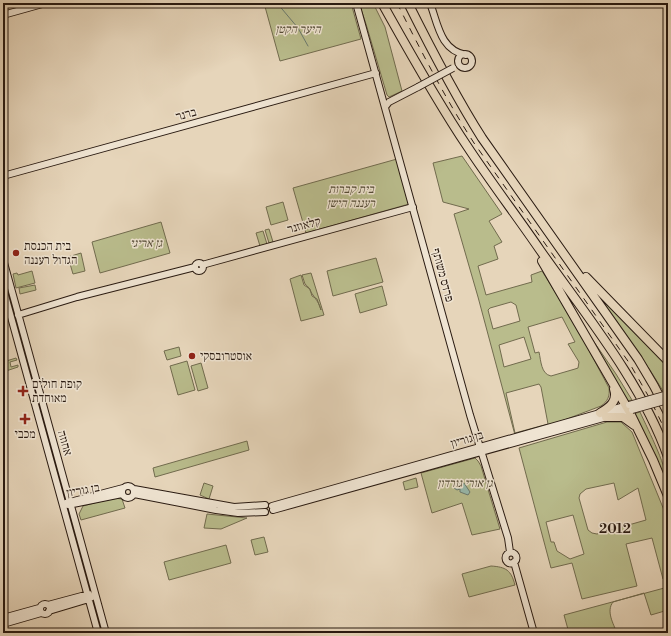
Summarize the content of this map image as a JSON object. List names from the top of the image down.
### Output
{
  "streets": {
    "street": [
      "ברנר",
      "קלאוזנר",
      "פרדס משותף",
      "בן גוריון",
      "אחוזה"
    ]
  },
  "crossings": [
    ["ברנר", "פרדס משותף"],
    ["קלאוזנר", "פרדס משותף"],
    ["קלאוזנר", "אחוזה"],
    ["פרדס משותף", "בן גוריון"],
    ["בן גוריון", "אחוזה"]
  ],
  "districts": ["2012"],
  "parks": [
    "היער הקטן",
    "בית קברות רעננה הישן",
    "גן אריגי",
    "גן אורי גורדון"
  ],
  "places": {
    "other": ["בית הכנסת הגדול רעננה", "אוסטרובסקי"],
    "health": ["קופת חולים מאוחדת", "מכבי"]
  }
}
